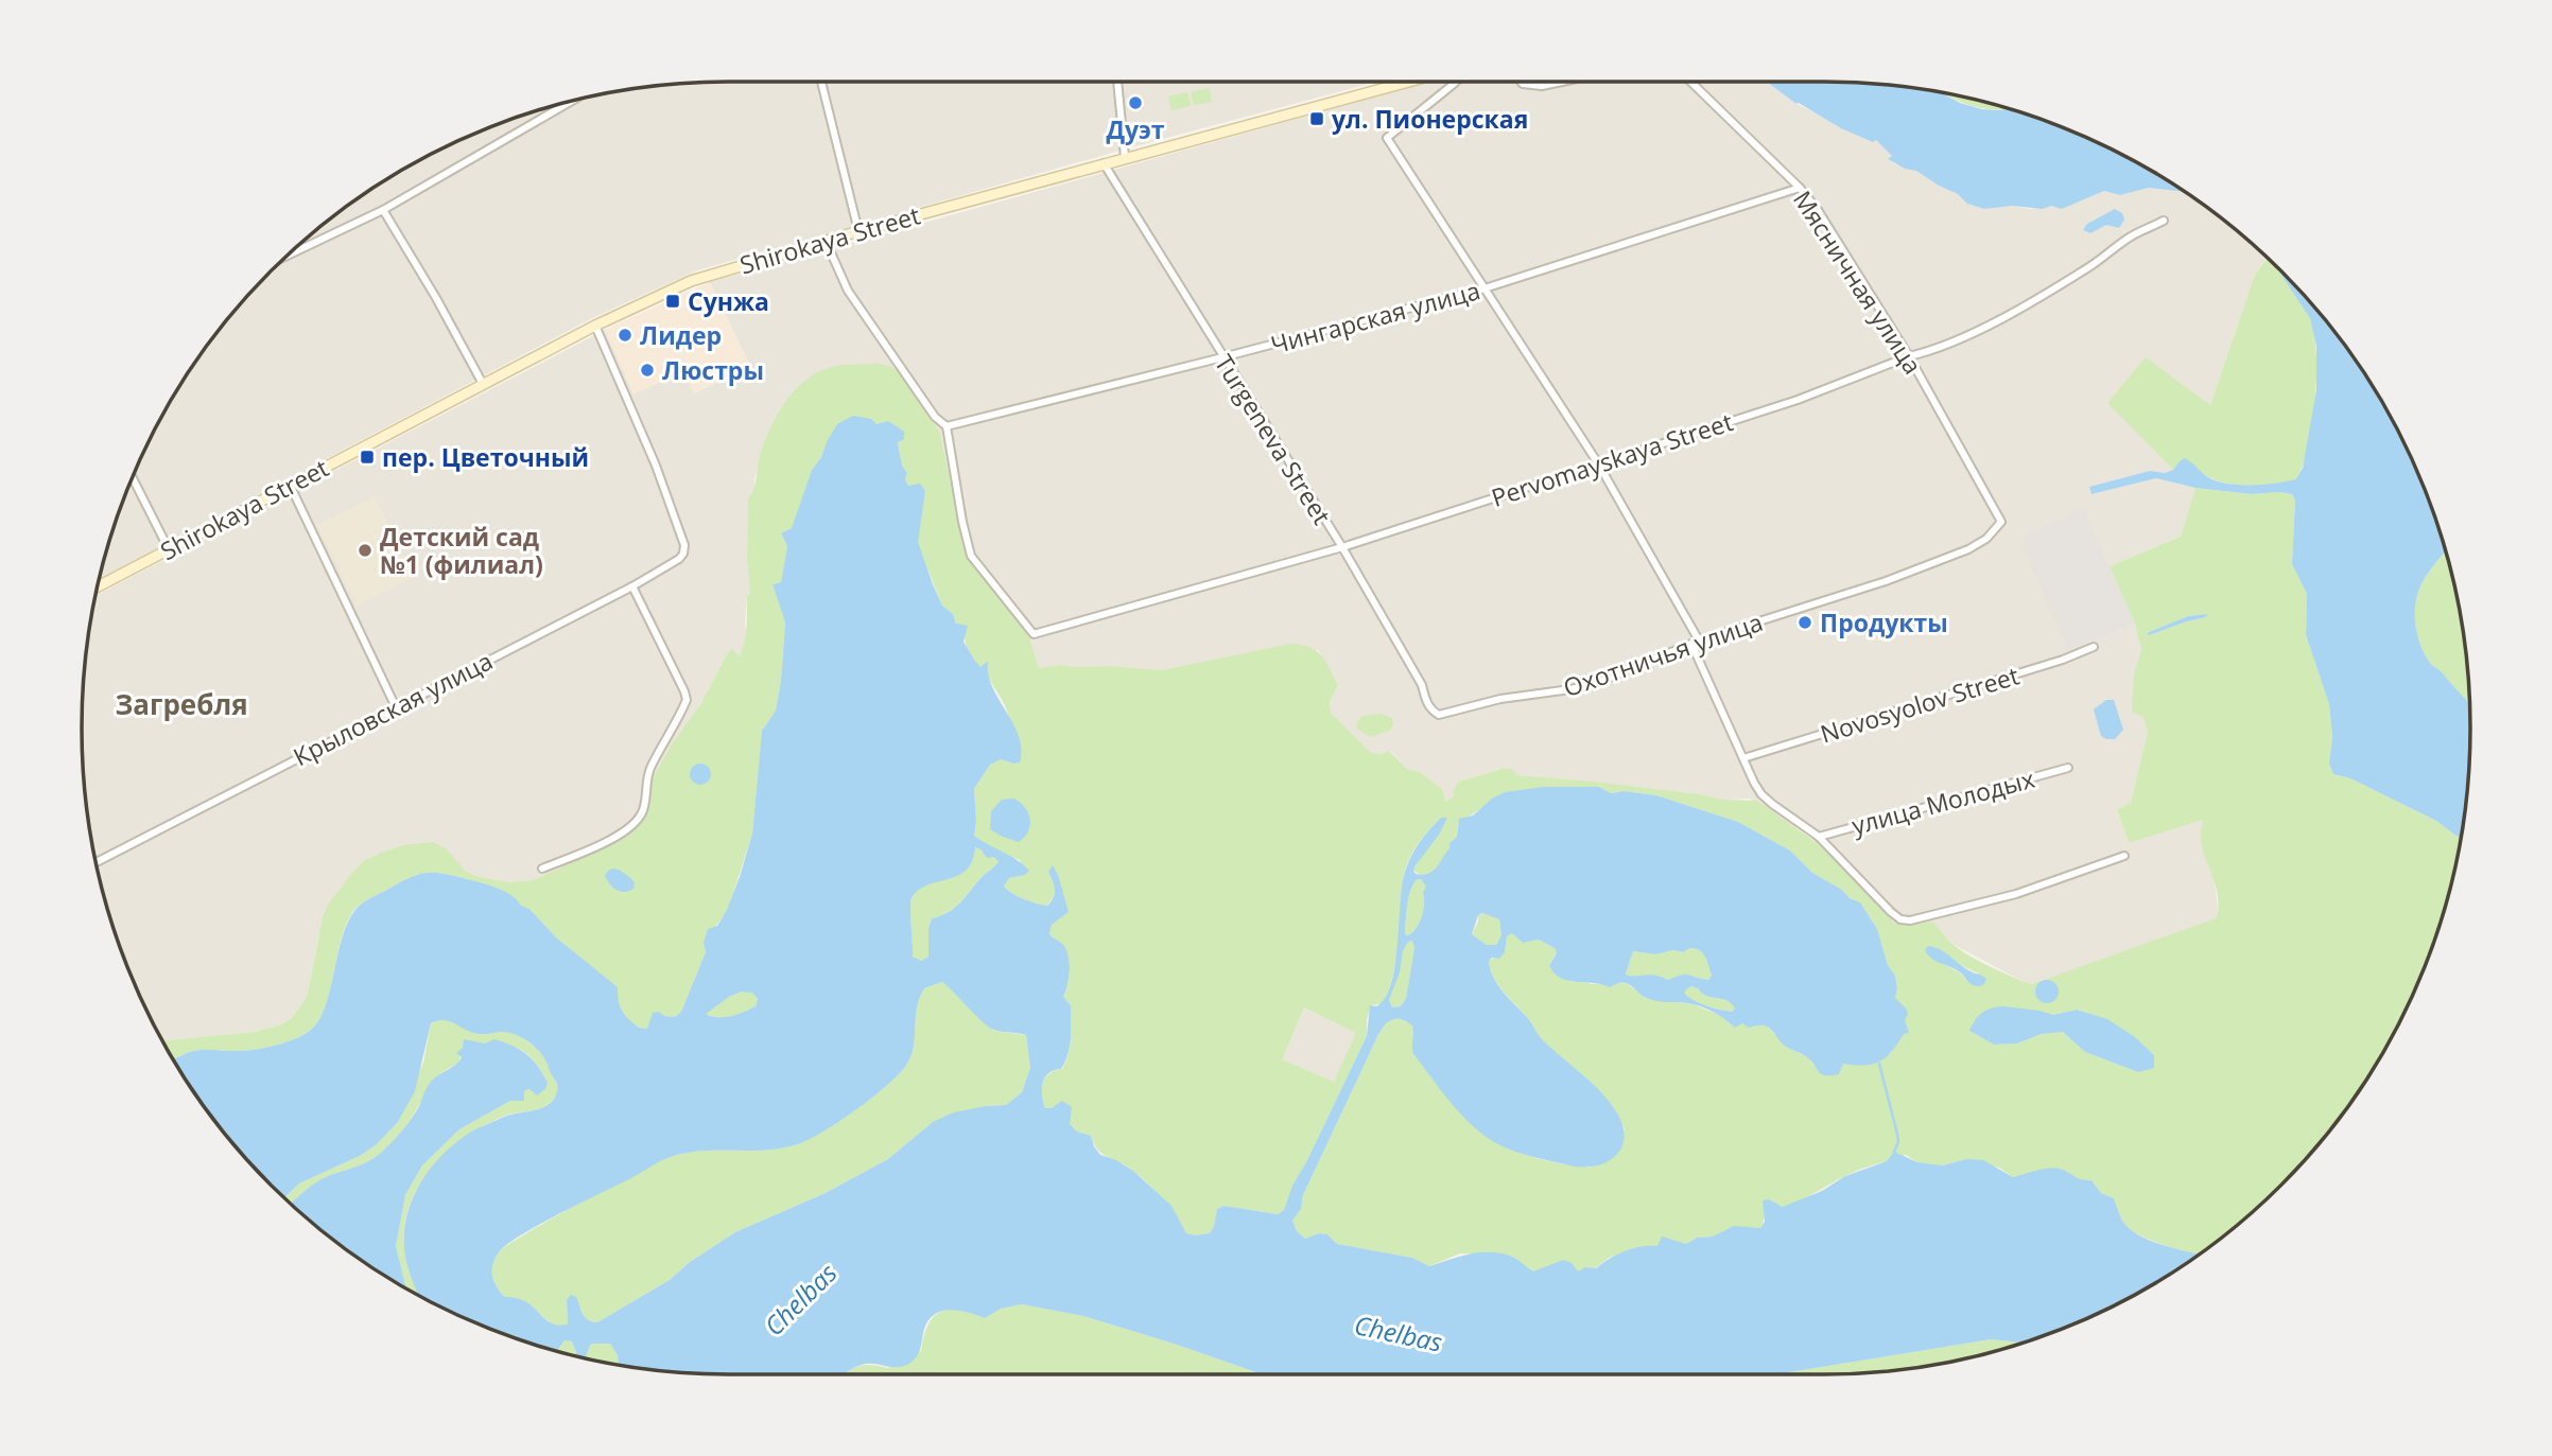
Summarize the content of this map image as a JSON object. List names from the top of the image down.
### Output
{
  "streets": {
    "street": [
      "Shirokaya Street",
      "Мясничная улица",
      "Чингарская улица",
      "Turgeneva Street",
      "Pervomayskaya Street",
      "Охотничья улица",
      "Novosyolov Street",
      "Крыловская улица",
      "улица Молодых"
    ]
  },
  "crossings": [
    ["Shirokaya Street", "Turgeneva Street"],
    ["Shirokaya Street", "Крыловская улица"],
    ["Мясничная улица", "Чингарская улица"],
    ["Мясничная улица", "Pervomayskaya Street"],
    ["Мясничная улица", "Охотничья улица"],
    ["Чингарская улица", "Turgeneva Street"],
    ["Чингарская улица", "Pervomayskaya Street"],
    ["Turgeneva Street", "Pervomayskaya Street"],
    ["Turgeneva Street", "Охотничья улица"]
  ],
  "districts": ["Загребля"],
  "water": ["Chelbas"],
  "places": {
    "other": [
      "Дуэт",
      "Лидер",
      "Люстры",
      "Детский сад №1 (филиал)",
      "Продукты"
    ],
    "transit": ["ул. Пионерская", "Сунжа", "пер. Цветочный"]
  }
}
